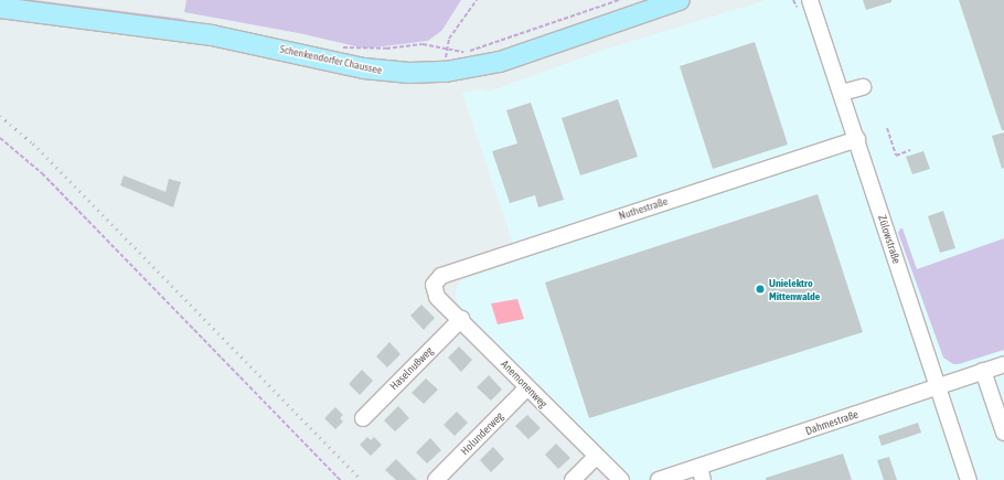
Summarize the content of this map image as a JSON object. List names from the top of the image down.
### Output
{
  "streets": {
    "main road": ["Schenkendorfer Chaussee"],
    "street": [
      "Nuthestraße",
      "Zülowstraße",
      "Haselnußweg",
      "Anemonenweg",
      "Dahmestraße",
      "Holunderweg"
    ]
  },
  "crossings": [
    ["Nuthestraße", "Zülowstraße"],
    ["Nuthestraße", "Anemonenweg"],
    ["Zülowstraße", "Dahmestraße"],
    ["Haselnußweg", "Anemonenweg"],
    ["Anemonenweg", "Holunderweg"]
  ],
  "places": ["Unielektro Mittenwalde"]
}
